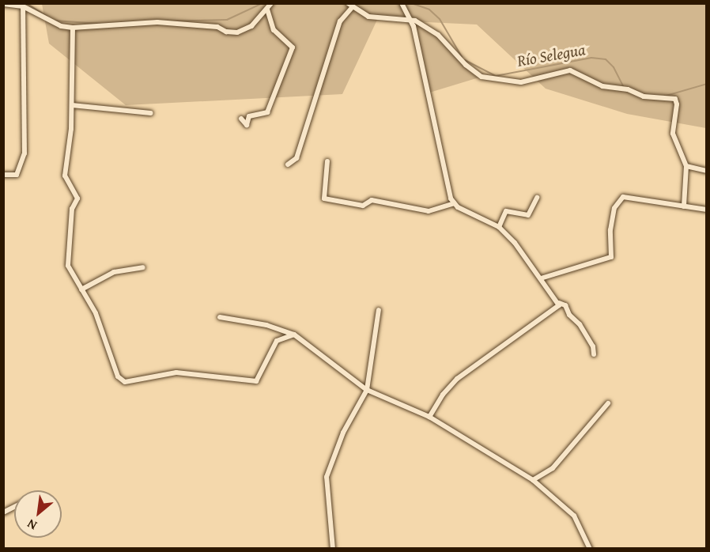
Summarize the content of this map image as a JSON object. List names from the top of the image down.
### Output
{
  "water": ["Río Selegua"],
  "north": "bottom left"
}
